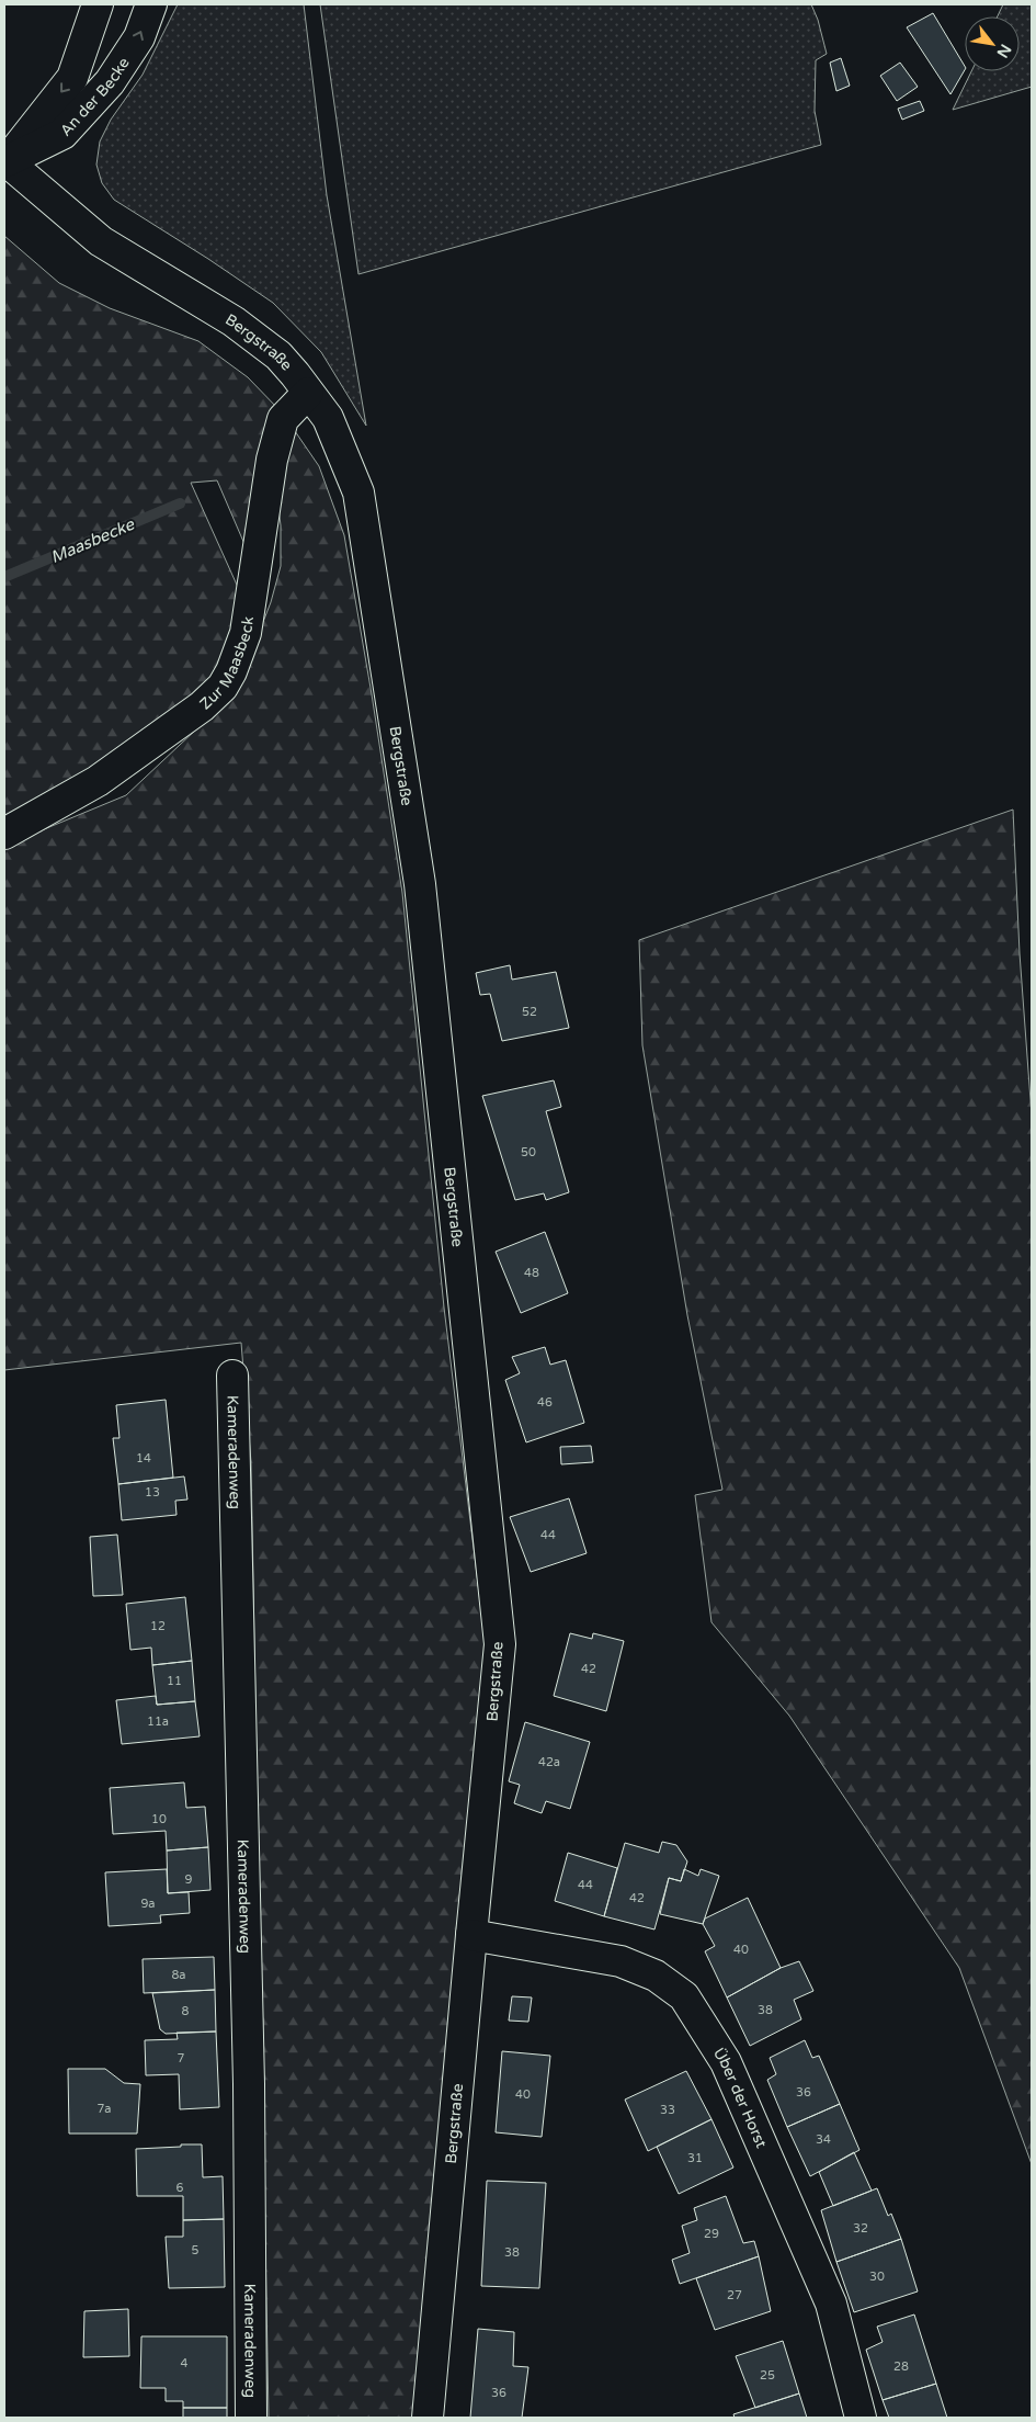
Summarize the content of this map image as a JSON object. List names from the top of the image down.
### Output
{
  "streets": {
    "street": [
      "An der Becke",
      "Bergstraße",
      "Zur Maasbeck",
      "Kameradenweg",
      "Über der Horst"
    ]
  },
  "crossings": [
    ["An der Becke", "Bergstraße"],
    ["Bergstraße", "Zur Maasbeck"],
    ["Bergstraße", "Über der Horst"]
  ],
  "water": ["Maasbecke"],
  "house_numbers": [
    "52",
    "50",
    "48",
    "46",
    "14",
    "13",
    "44",
    "12",
    "42",
    "11",
    "11a",
    "42a",
    "10",
    "9",
    "44",
    "42",
    "9a",
    "40",
    "8a",
    "38",
    "8",
    "7",
    "36",
    "40",
    "7a",
    "33",
    "34",
    "31",
    "6",
    "32",
    "29",
    "5",
    "38",
    "30",
    "27",
    "4",
    "28",
    "25",
    "36"
  ],
  "north": "bottom right"
}
